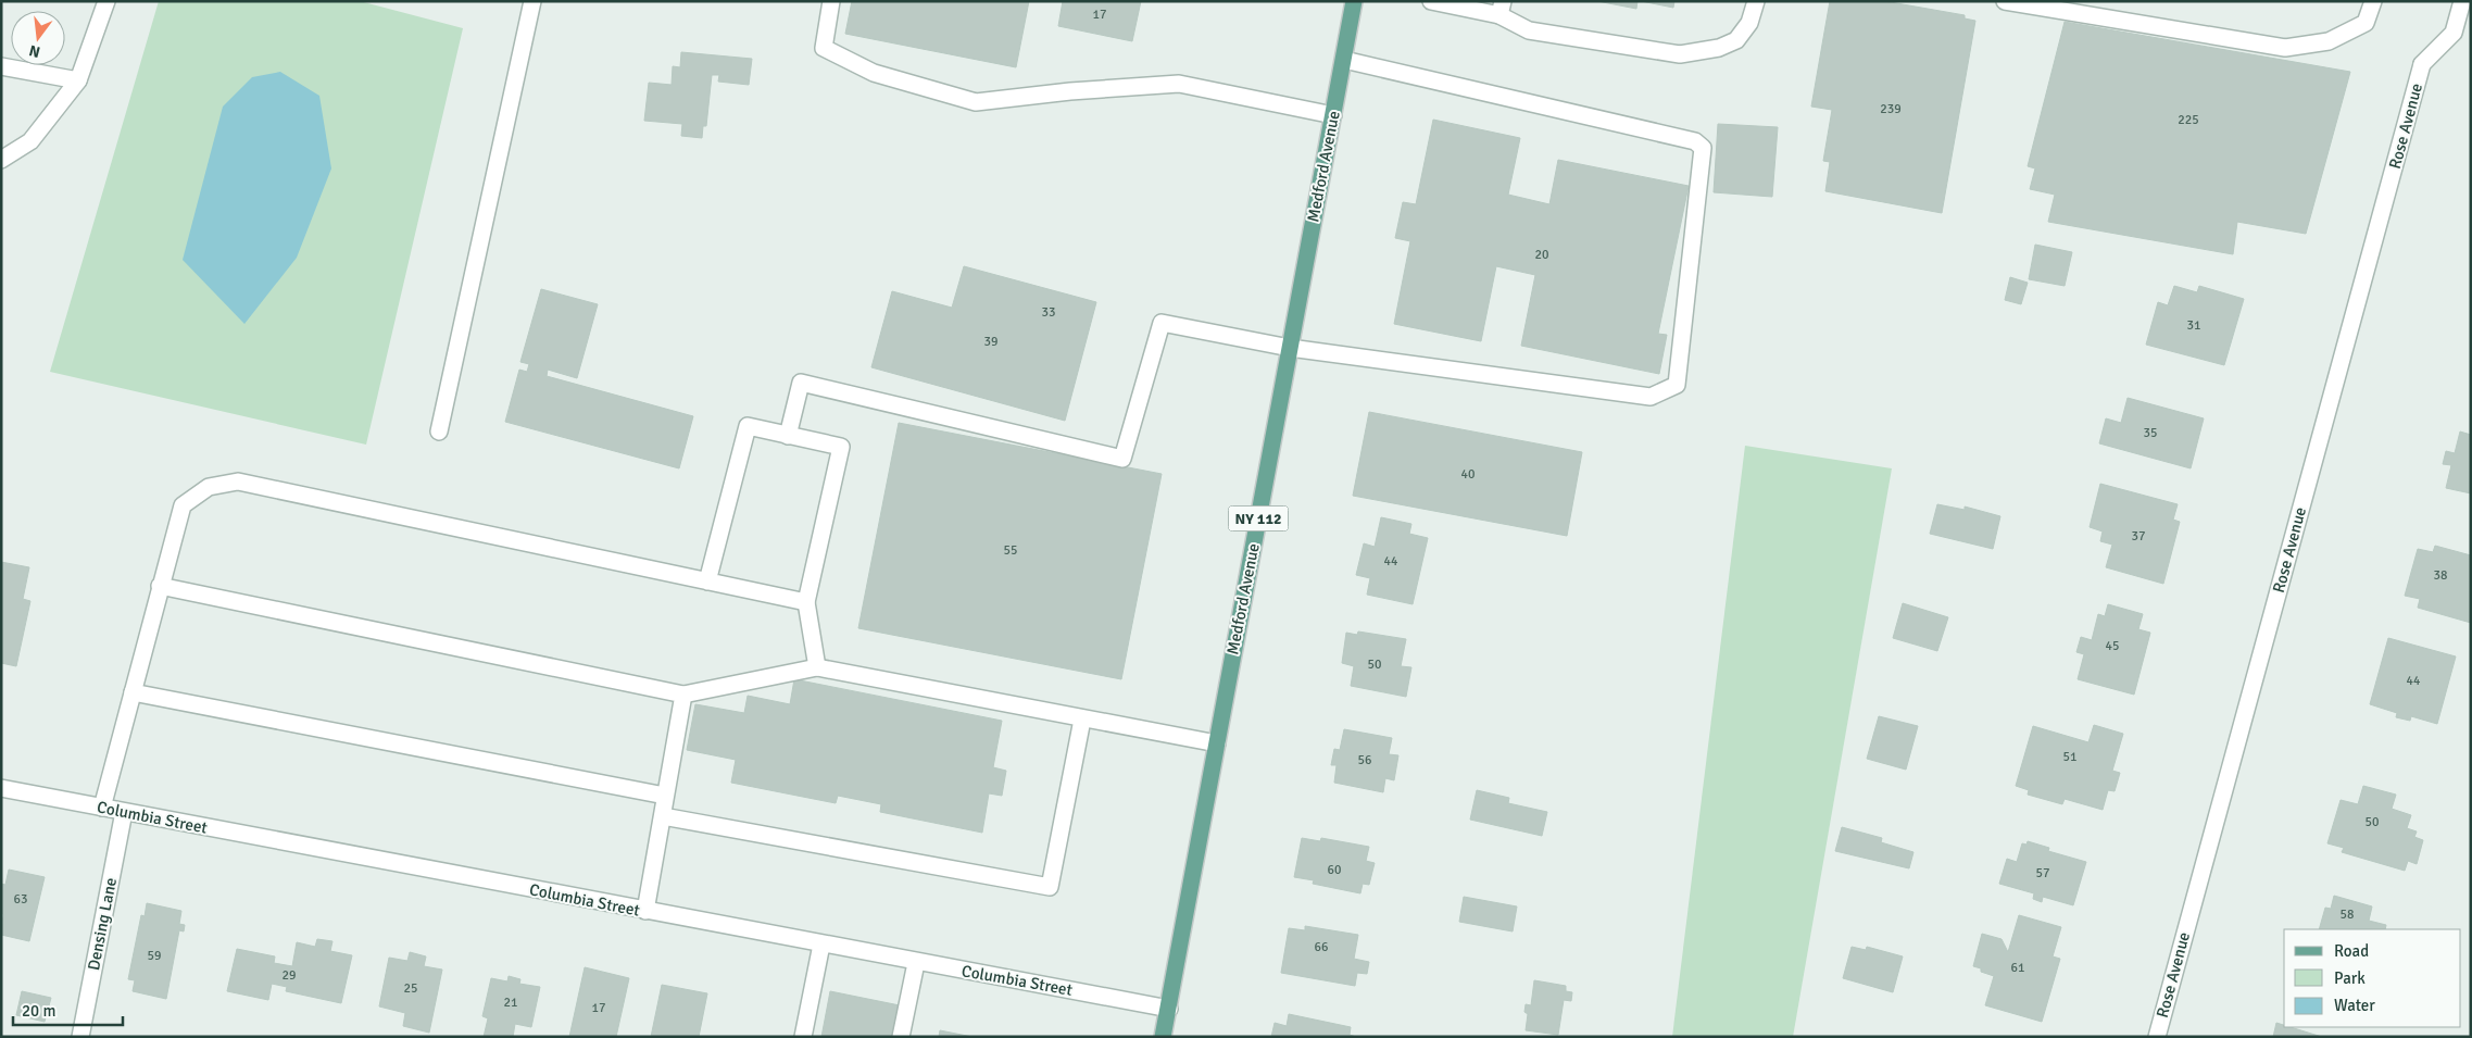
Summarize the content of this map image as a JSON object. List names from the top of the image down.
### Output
{
  "streets": {
    "main road": ["Medford Avenue", "NY 112"],
    "street": ["Rose Avenue", "Columbia Street", "Densing Lane"]
  },
  "crossings": [
    ["Medford Avenue", "Columbia Street"],
    ["Columbia Street", "Densing Lane"]
  ],
  "house_numbers": [
    "17",
    "239",
    "225",
    "20",
    "33",
    "31",
    "39",
    "35",
    "40",
    "37",
    "55",
    "44",
    "38",
    "45",
    "50",
    "44",
    "51",
    "56",
    "50",
    "60",
    "57",
    "63",
    "58",
    "66",
    "59",
    "61",
    "29",
    "25",
    "21",
    "17"
  ],
  "legend": ["Road", "Park", "Water"],
  "scale_bar": "20 m",
  "north": "bottom"
}
